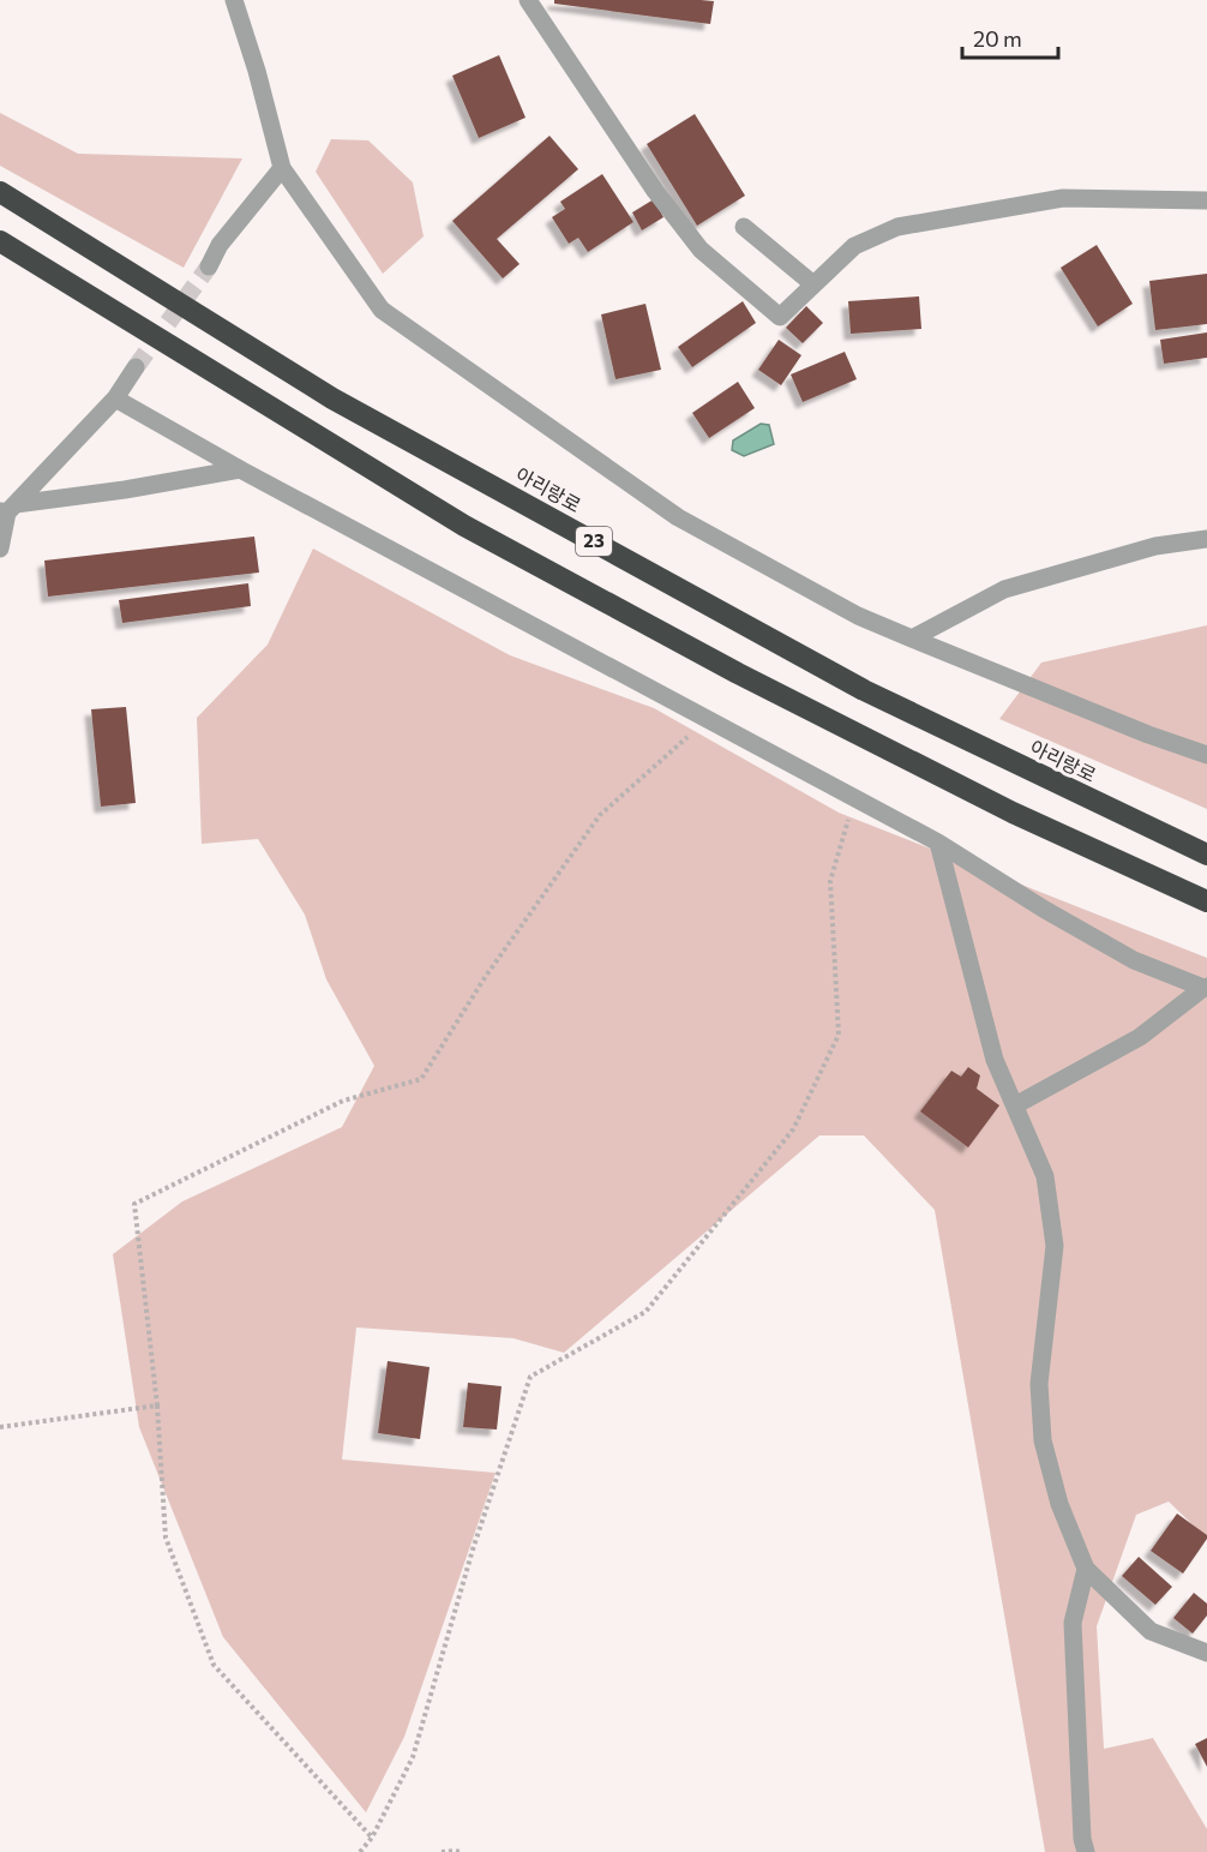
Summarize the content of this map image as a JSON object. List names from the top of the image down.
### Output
{
  "streets": {
    "highway": ["아리랑로", "23"]
  },
  "scale_bar": "20 m"
}
